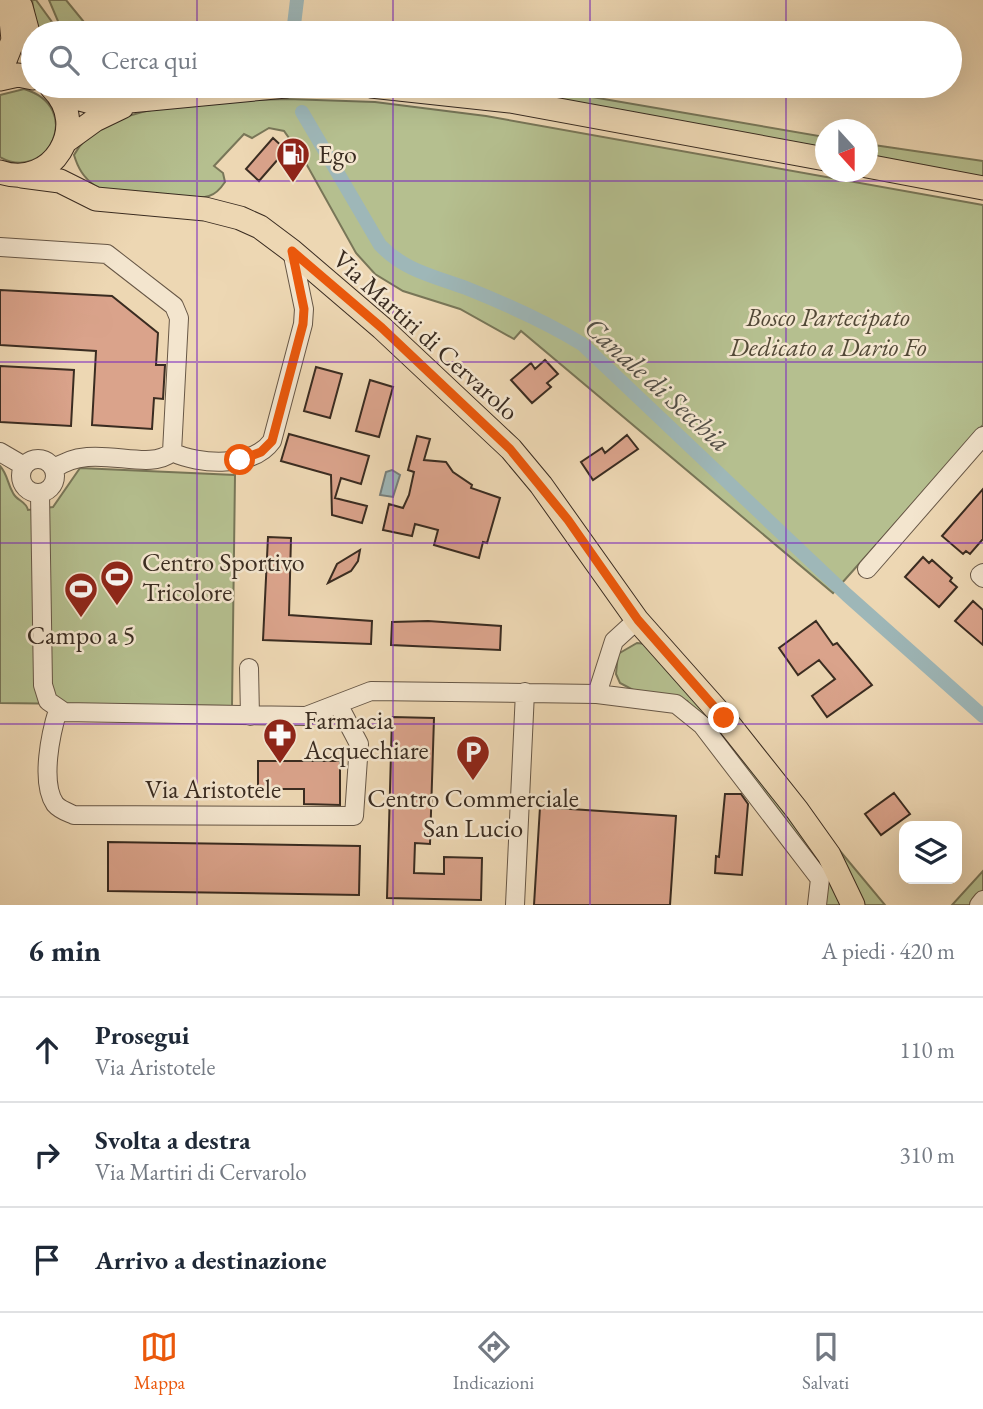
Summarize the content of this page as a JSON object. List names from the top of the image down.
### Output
{
  "streets": {
    "main road": ["Via Martiri di Cervarolo"],
    "street": ["Via Aristotele"]
  },
  "water": ["Canale di Secchia"],
  "parks": ["Bosco Partecipato Dedicato a Dario Fo"],
  "places": {
    "fuel station": ["Ego"],
    "sports": ["Centro Sportivo Tricolore", "Campo a 5"],
    "pharmacy": ["Farmacia Acquechiare"],
    "parking": ["Centro Commerciale San Lucio"]
  },
  "north": "bottom",
  "page": {
    "search": "Cerca qui",
    "heading": ["6 min", "A piedi · 420 m"],
    "list": [
      ["Prosegui", "Via Aristotele", "110 m"],
      ["Svolta a destra", "Via Martiri di Cervarolo", "310 m"],
      "Arrivo a destinazione"
    ],
    "nav": ["Mappa", "Indicazioni", "Salvati"]
  }
}
